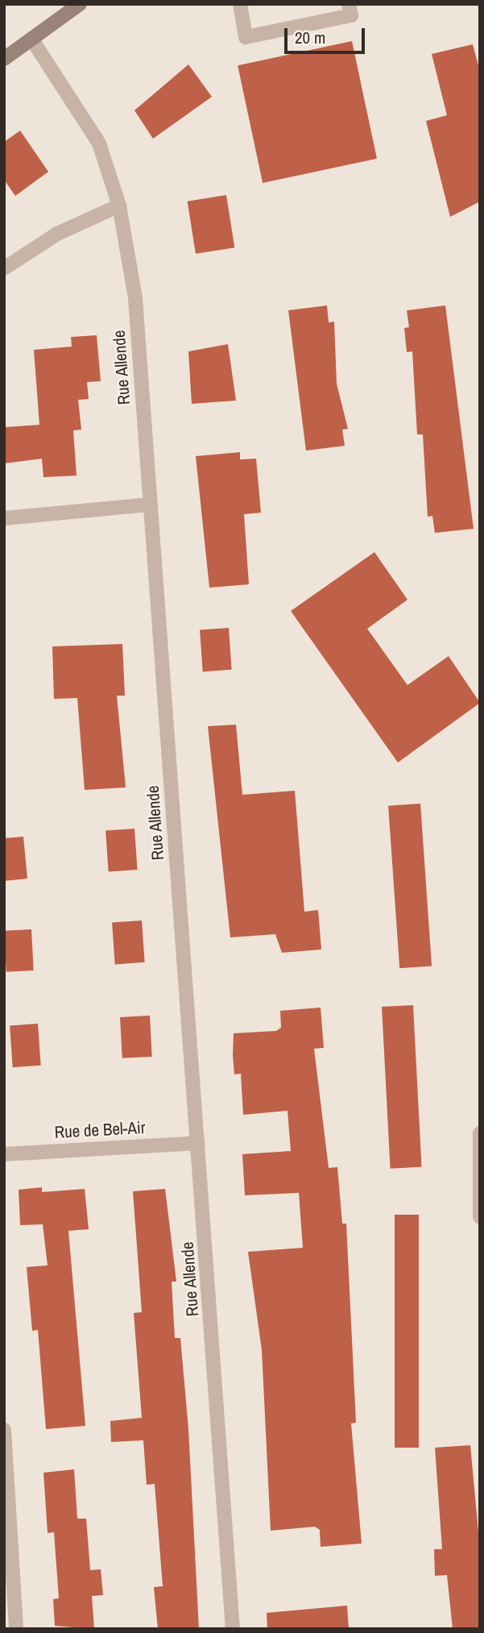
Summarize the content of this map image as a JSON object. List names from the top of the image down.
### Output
{
  "streets": {
    "street": ["Rue Allende", "Rue de Bel-Air"]
  },
  "crossings": [
    ["Rue Allende", "Rue de Bel-Air"]
  ],
  "scale_bar": "20 m"
}
